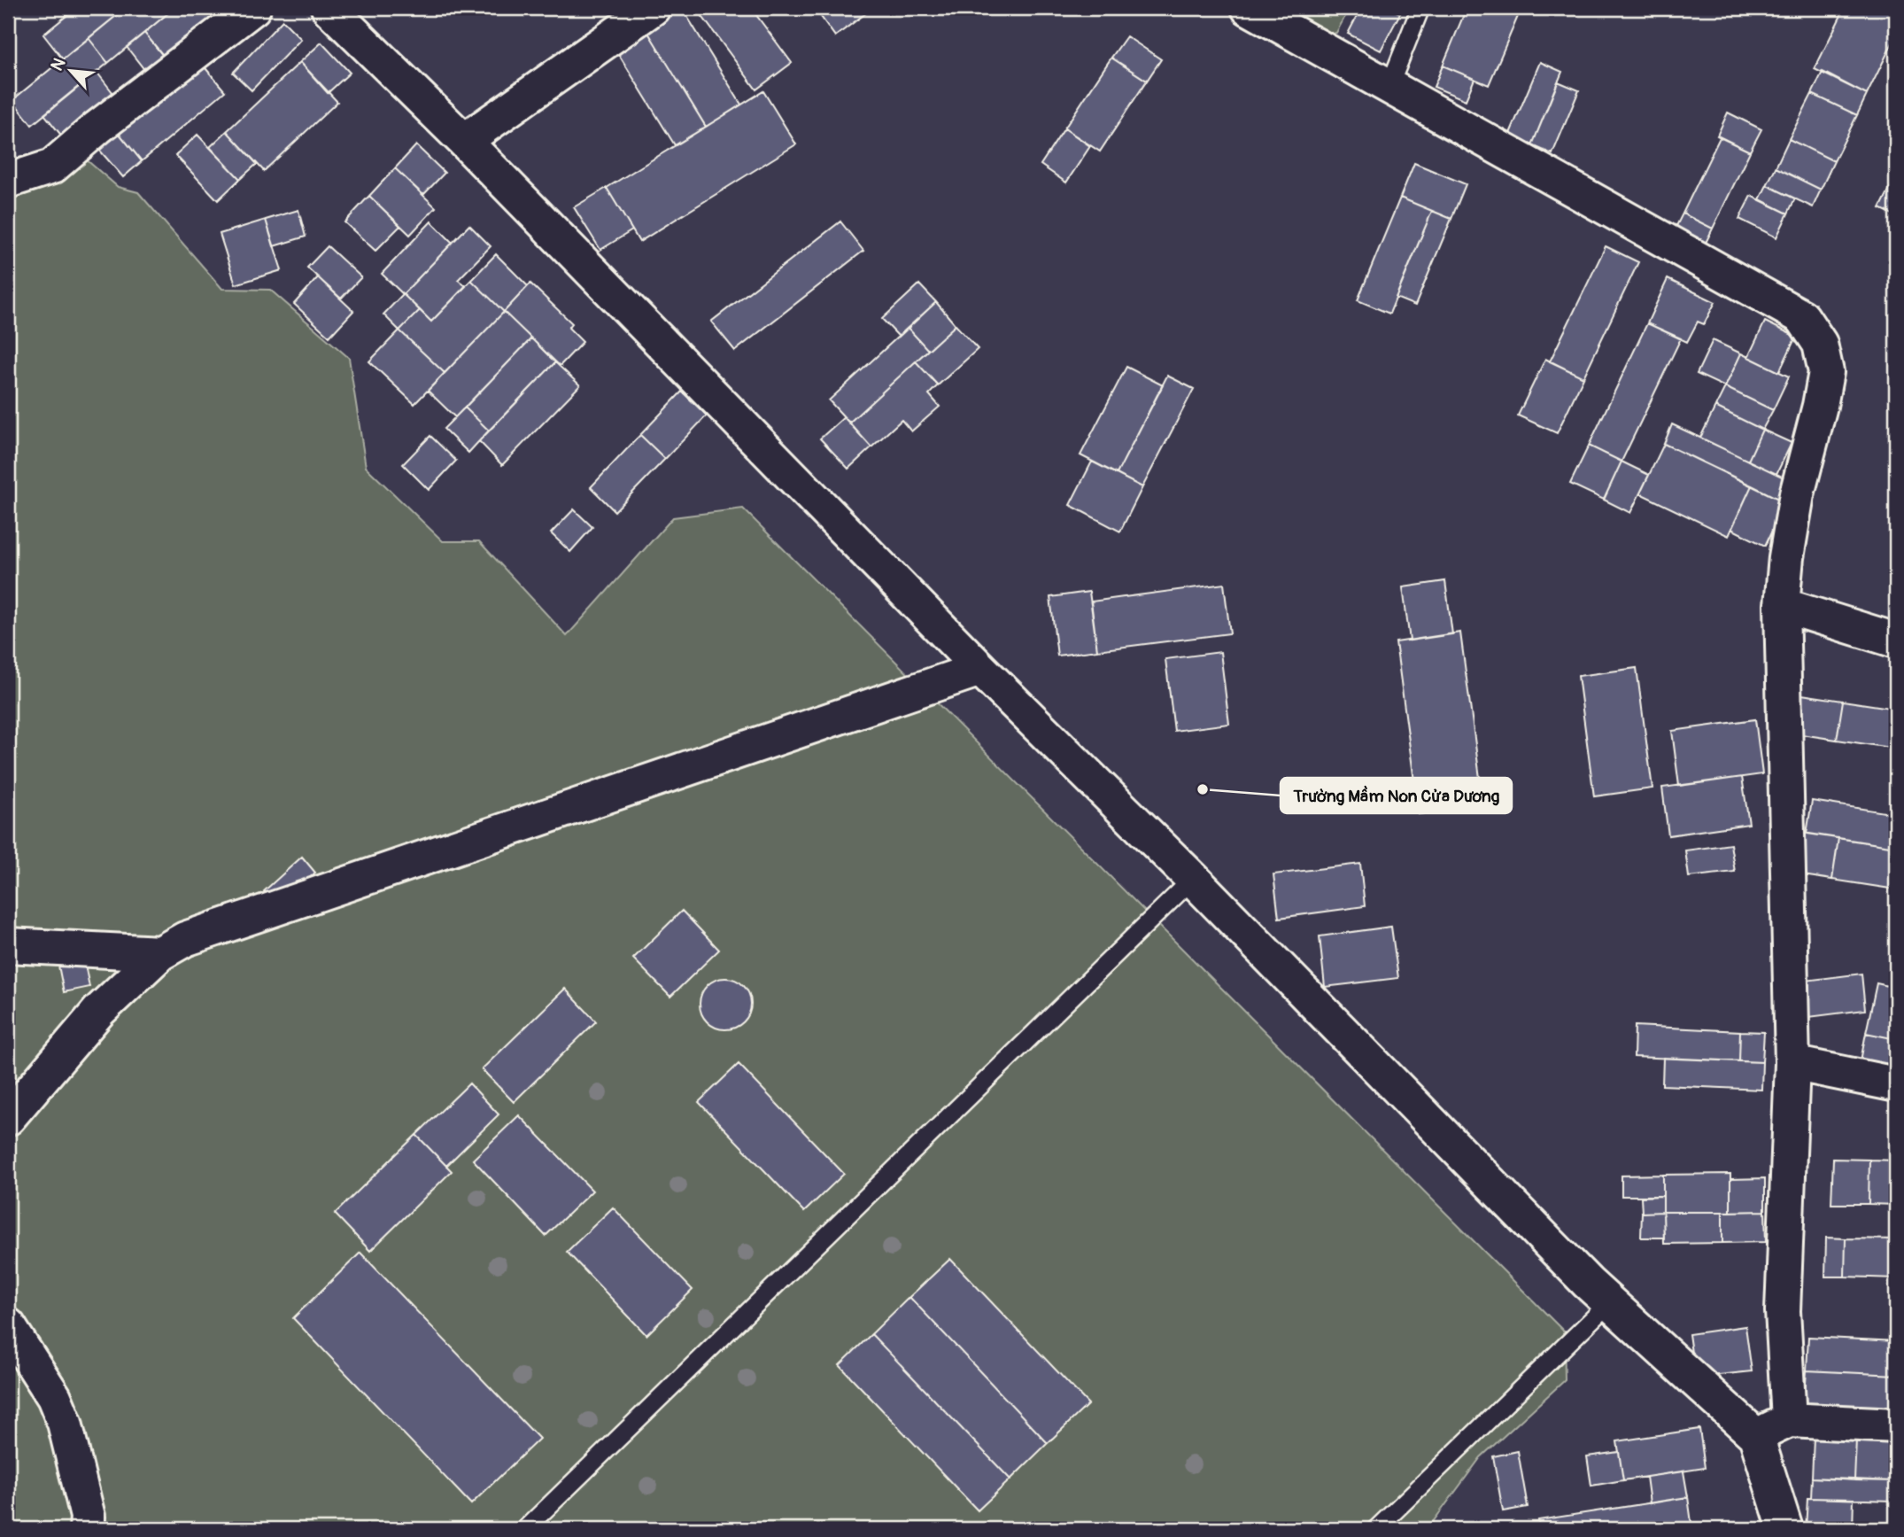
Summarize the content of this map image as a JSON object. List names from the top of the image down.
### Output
{
  "places": ["Trường Mầm Non Cửa Dương"],
  "north": "top left"
}
